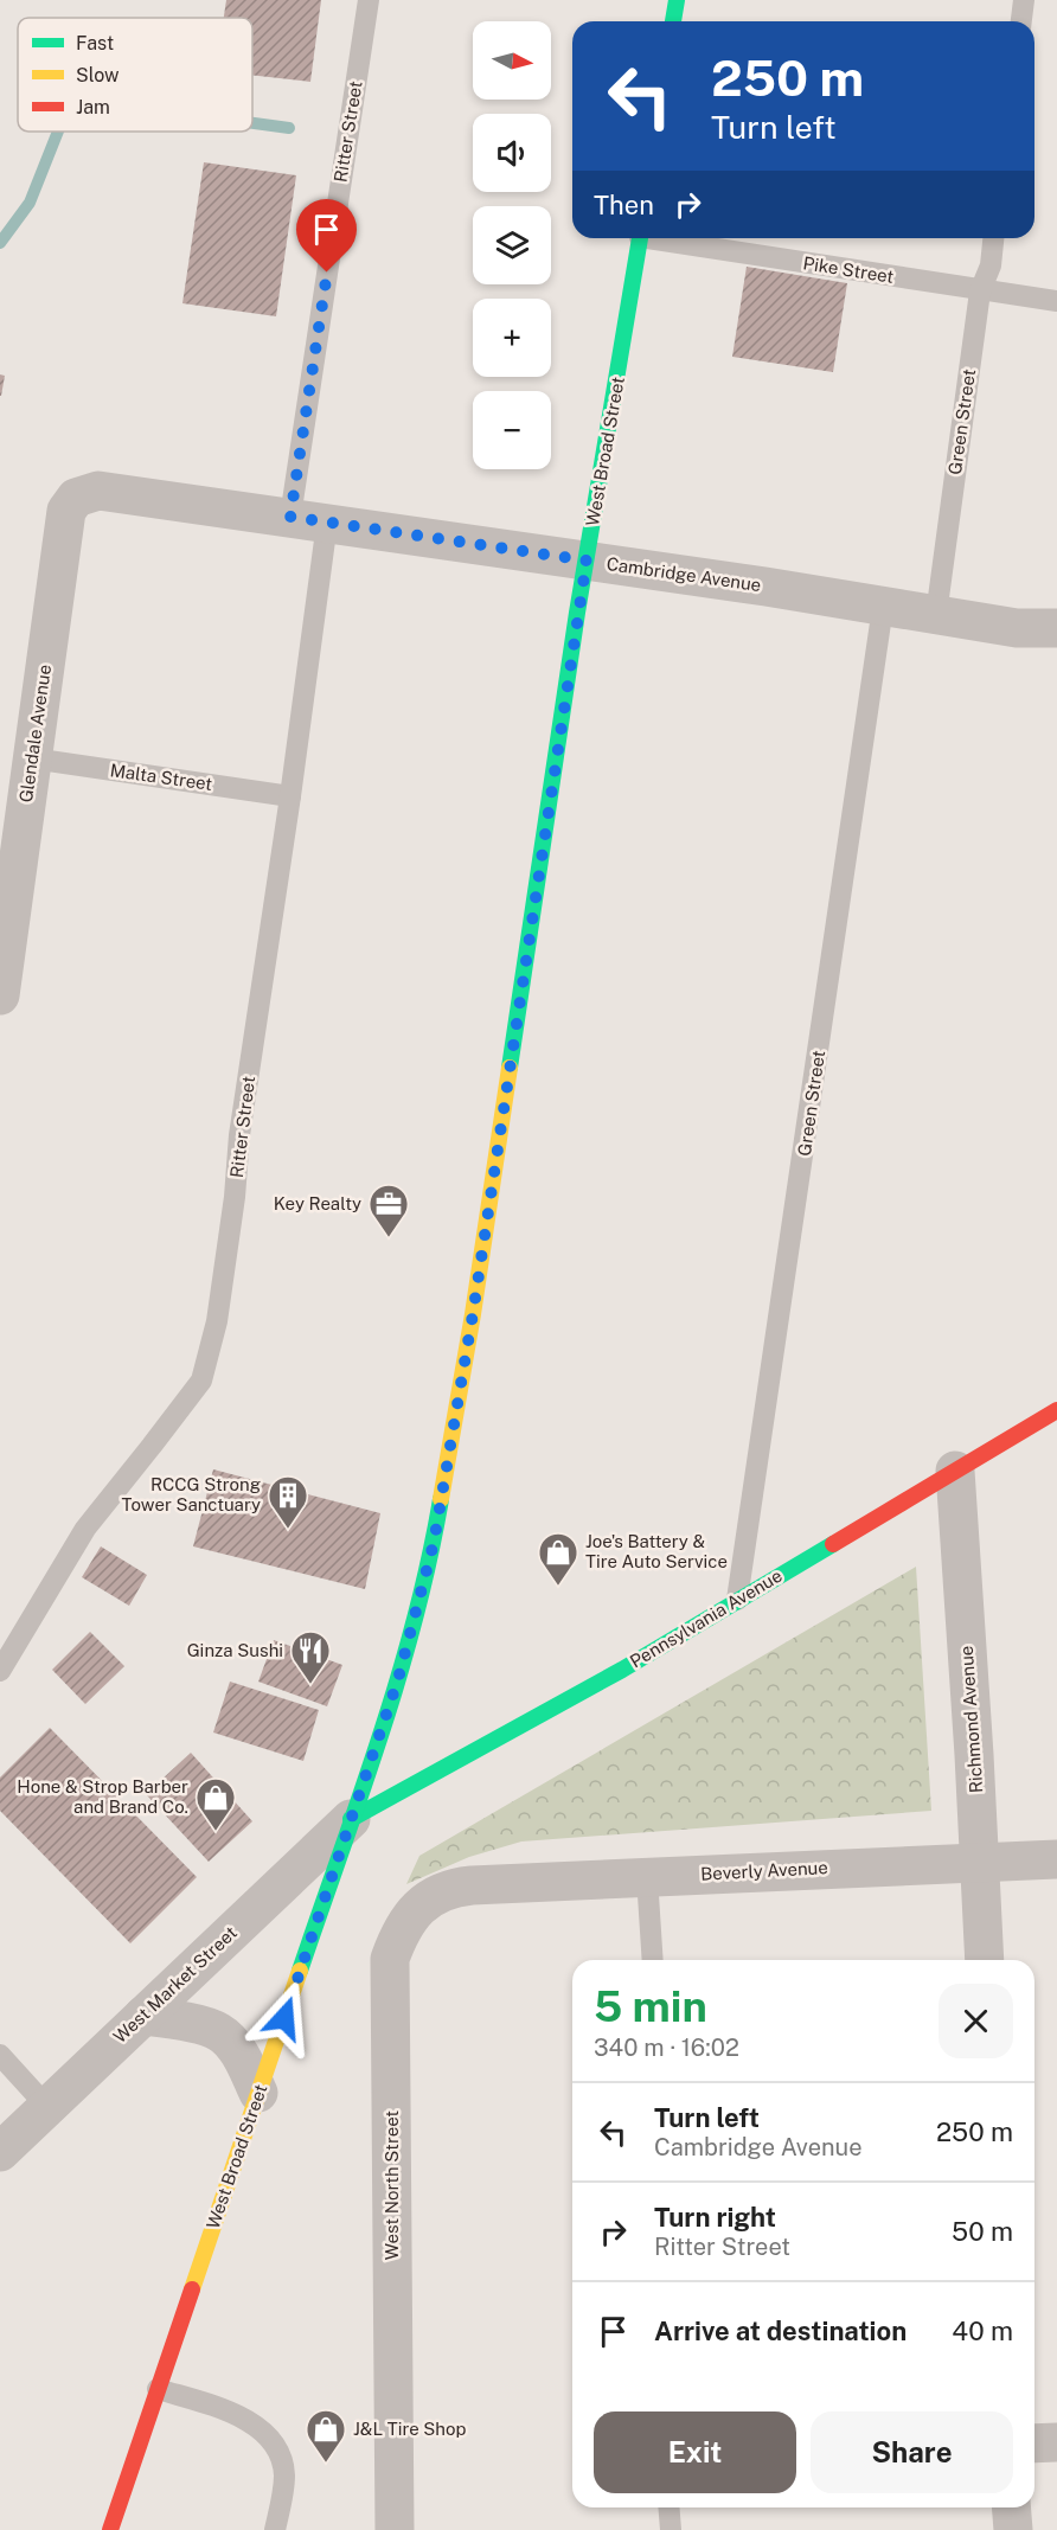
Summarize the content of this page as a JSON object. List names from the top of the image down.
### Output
{
  "streets": {
    "main road": ["West Broad Street", "Pennsylvania Avenue"],
    "street": [
      "Cambridge Avenue",
      "Glendale Avenue",
      "Richmond Avenue",
      "Beverly Avenue",
      "West Market Street",
      "West North Street"
    ],
    "lane": [
      "Ritter Street",
      "Pike Street",
      "Green Street",
      "Malta Street"
    ]
  },
  "crossings": [
    ["Ritter Street", "Cambridge Avenue"],
    ["Ritter Street", "Malta Street"],
    ["Pike Street", "Green Street"],
    ["Green Street", "Cambridge Avenue"],
    ["Green Street", "Pennsylvania Avenue"],
    ["West Broad Street", "Cambridge Avenue"],
    ["West Broad Street", "Pennsylvania Avenue"],
    ["West Broad Street", "West Market Street"],
    ["Cambridge Avenue", "Glendale Avenue"],
    ["Glendale Avenue", "Malta Street"],
    ["Pennsylvania Avenue", "Richmond Avenue"],
    ["Pennsylvania Avenue", "West Market Street"],
    ["Richmond Avenue", "Beverly Avenue"],
    ["Beverly Avenue", "West North Street"]
  ],
  "places": {
    "office": ["Key Realty"],
    "building": ["RCCG Strong Tower Sanctuary"],
    "shop": ["Joe's Battery & Tire Auto Service", "Hone & Strop Barber and Brand Co.", "J&L Tire Shop"],
    "restaurant": ["Ginza Sushi"]
  },
  "legend": ["Fast", "Slow", "Jam"],
  "north": "right",
  "page": {
    "map_buttons": ["+", "−"],
    "turn": ["250 m", "Turn left"],
    "then": "Then",
    "heading": ["5 min", "340 m · 16:02"],
    "list": [
      {
        "name": "Turn left",
        "note": "Cambridge Avenue",
        "value": "250 m"
      },
      {
        "name": "Turn right",
        "note": "Ritter Street",
        "value": "50 m"
      },
      {
        "name": "Arrive at destination",
        "value": "40 m"
      }
    ],
    "buttons": ["Exit", "Share"]
  }
}
